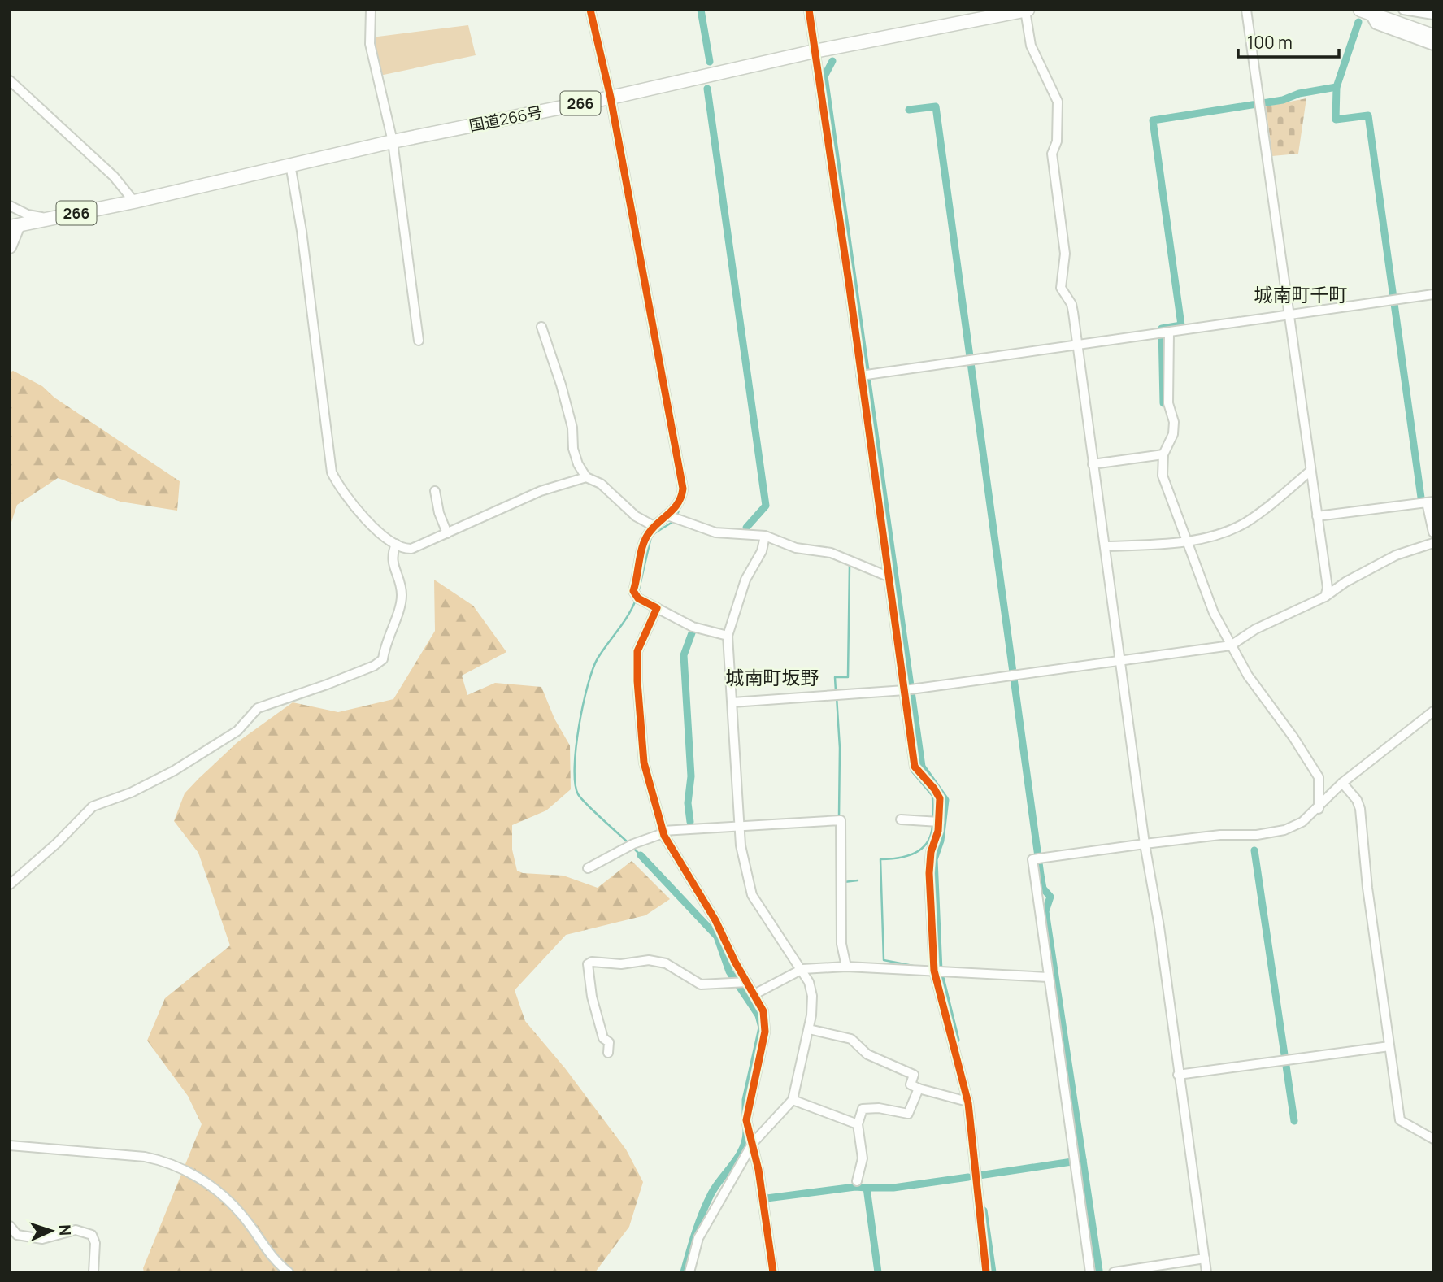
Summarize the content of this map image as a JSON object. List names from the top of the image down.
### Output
{
  "streets": {
    "highway": ["266", "国道266号"]
  },
  "districts": ["城南町千町", "城南町坂野"],
  "scale_bar": "100 m",
  "north": "right"
}
